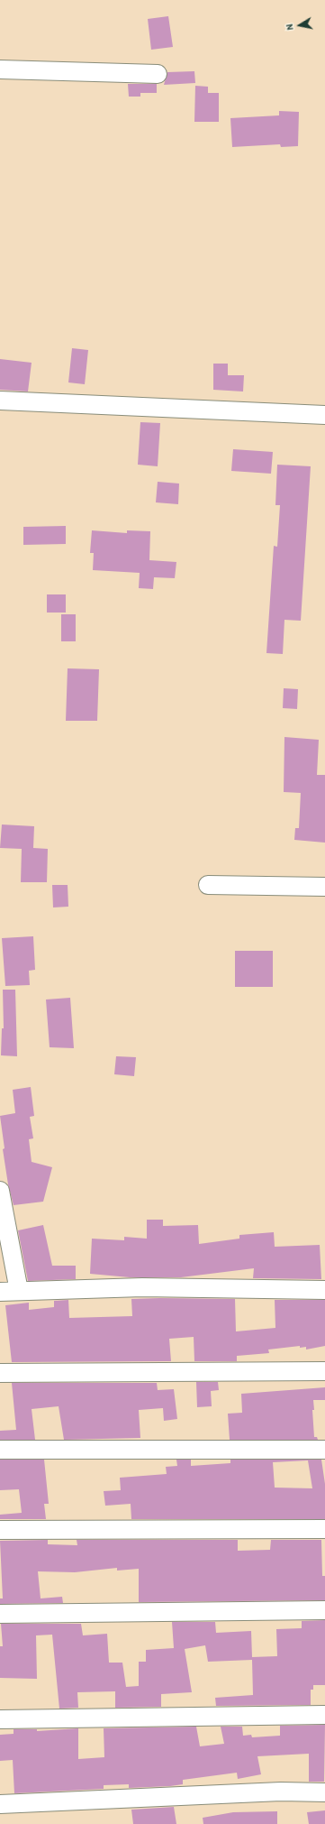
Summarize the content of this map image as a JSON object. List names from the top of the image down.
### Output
{
  "north": "left"
}
